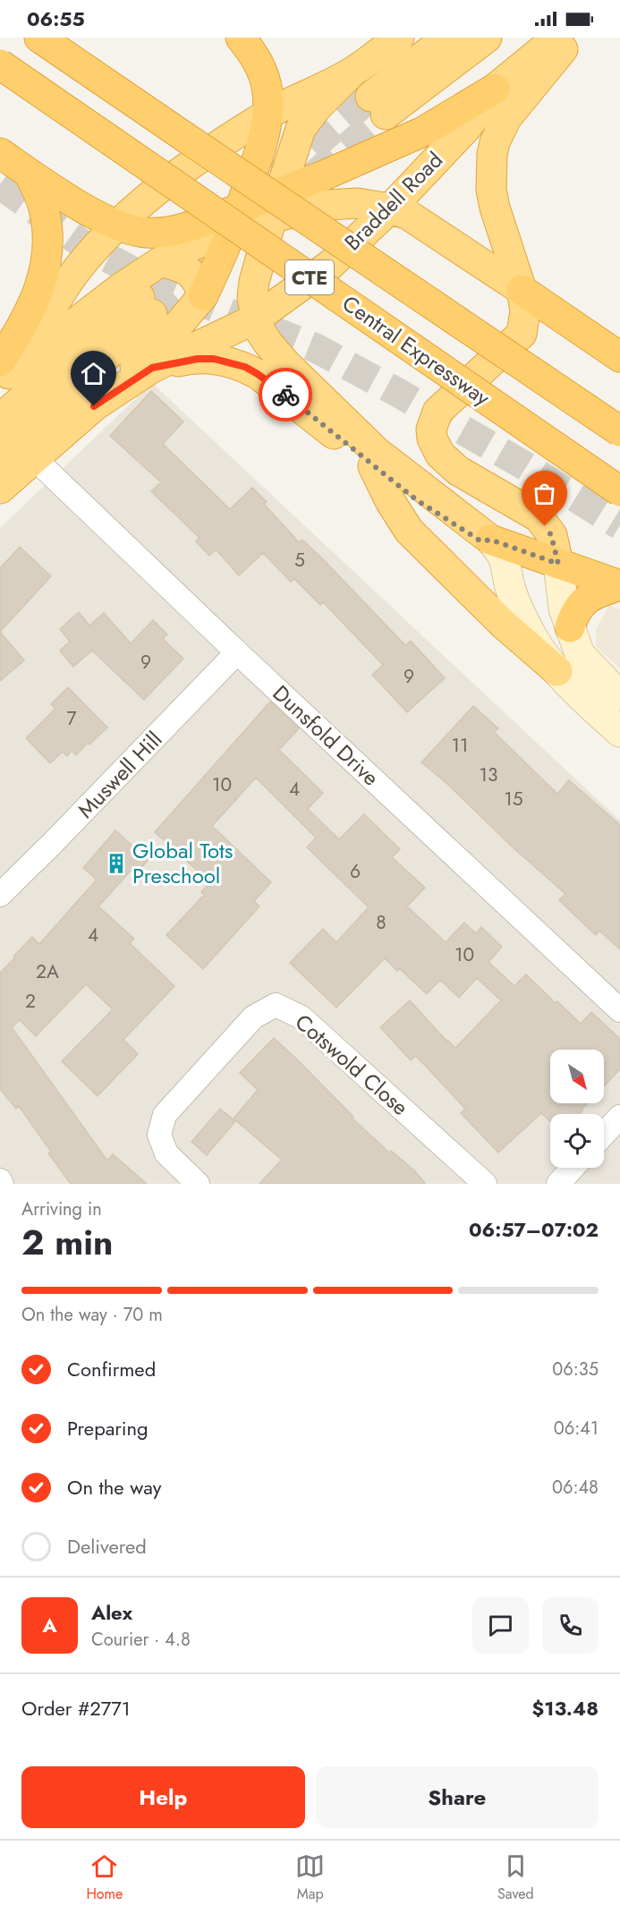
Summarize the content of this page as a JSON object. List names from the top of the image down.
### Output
{
  "streets": {
    "highway": ["Braddell Road", "CTE", "Central Expressway"],
    "street": ["Dunsfold Drive", "Muswell Hill", "Cotswold Close"]
  },
  "crossings": [
    ["Braddell Road", "Dunsfold Drive"],
    ["Dunsfold Drive", "Muswell Hill"]
  ],
  "places": {
    "building": ["Global Tots Preschool"]
  },
  "house_numbers": [
    "5",
    "9",
    "9",
    "7",
    "11",
    "13",
    "10",
    "4",
    "15",
    "6",
    "8",
    "4",
    "10",
    "2A",
    "2"
  ],
  "north": "bottom right",
  "page": {
    "status": "06:55",
    "heading": ["2 min", "Arriving in", "06:57–07:02"],
    "panel": [
      "Alex",
      "Courier · 4.8",
      "Order #2771",
      "$13.48"
    ],
    "bar": "On the way · 70 m",
    "list": [
      ["Confirmed", "06:35"],
      ["Preparing", "06:41"],
      ["On the way", "06:48"],
      "Delivered"
    ],
    "round": "A",
    "buttons": ["Help", "Share"],
    "tabs": ["Home", "Map", "Saved"]
  }
}
